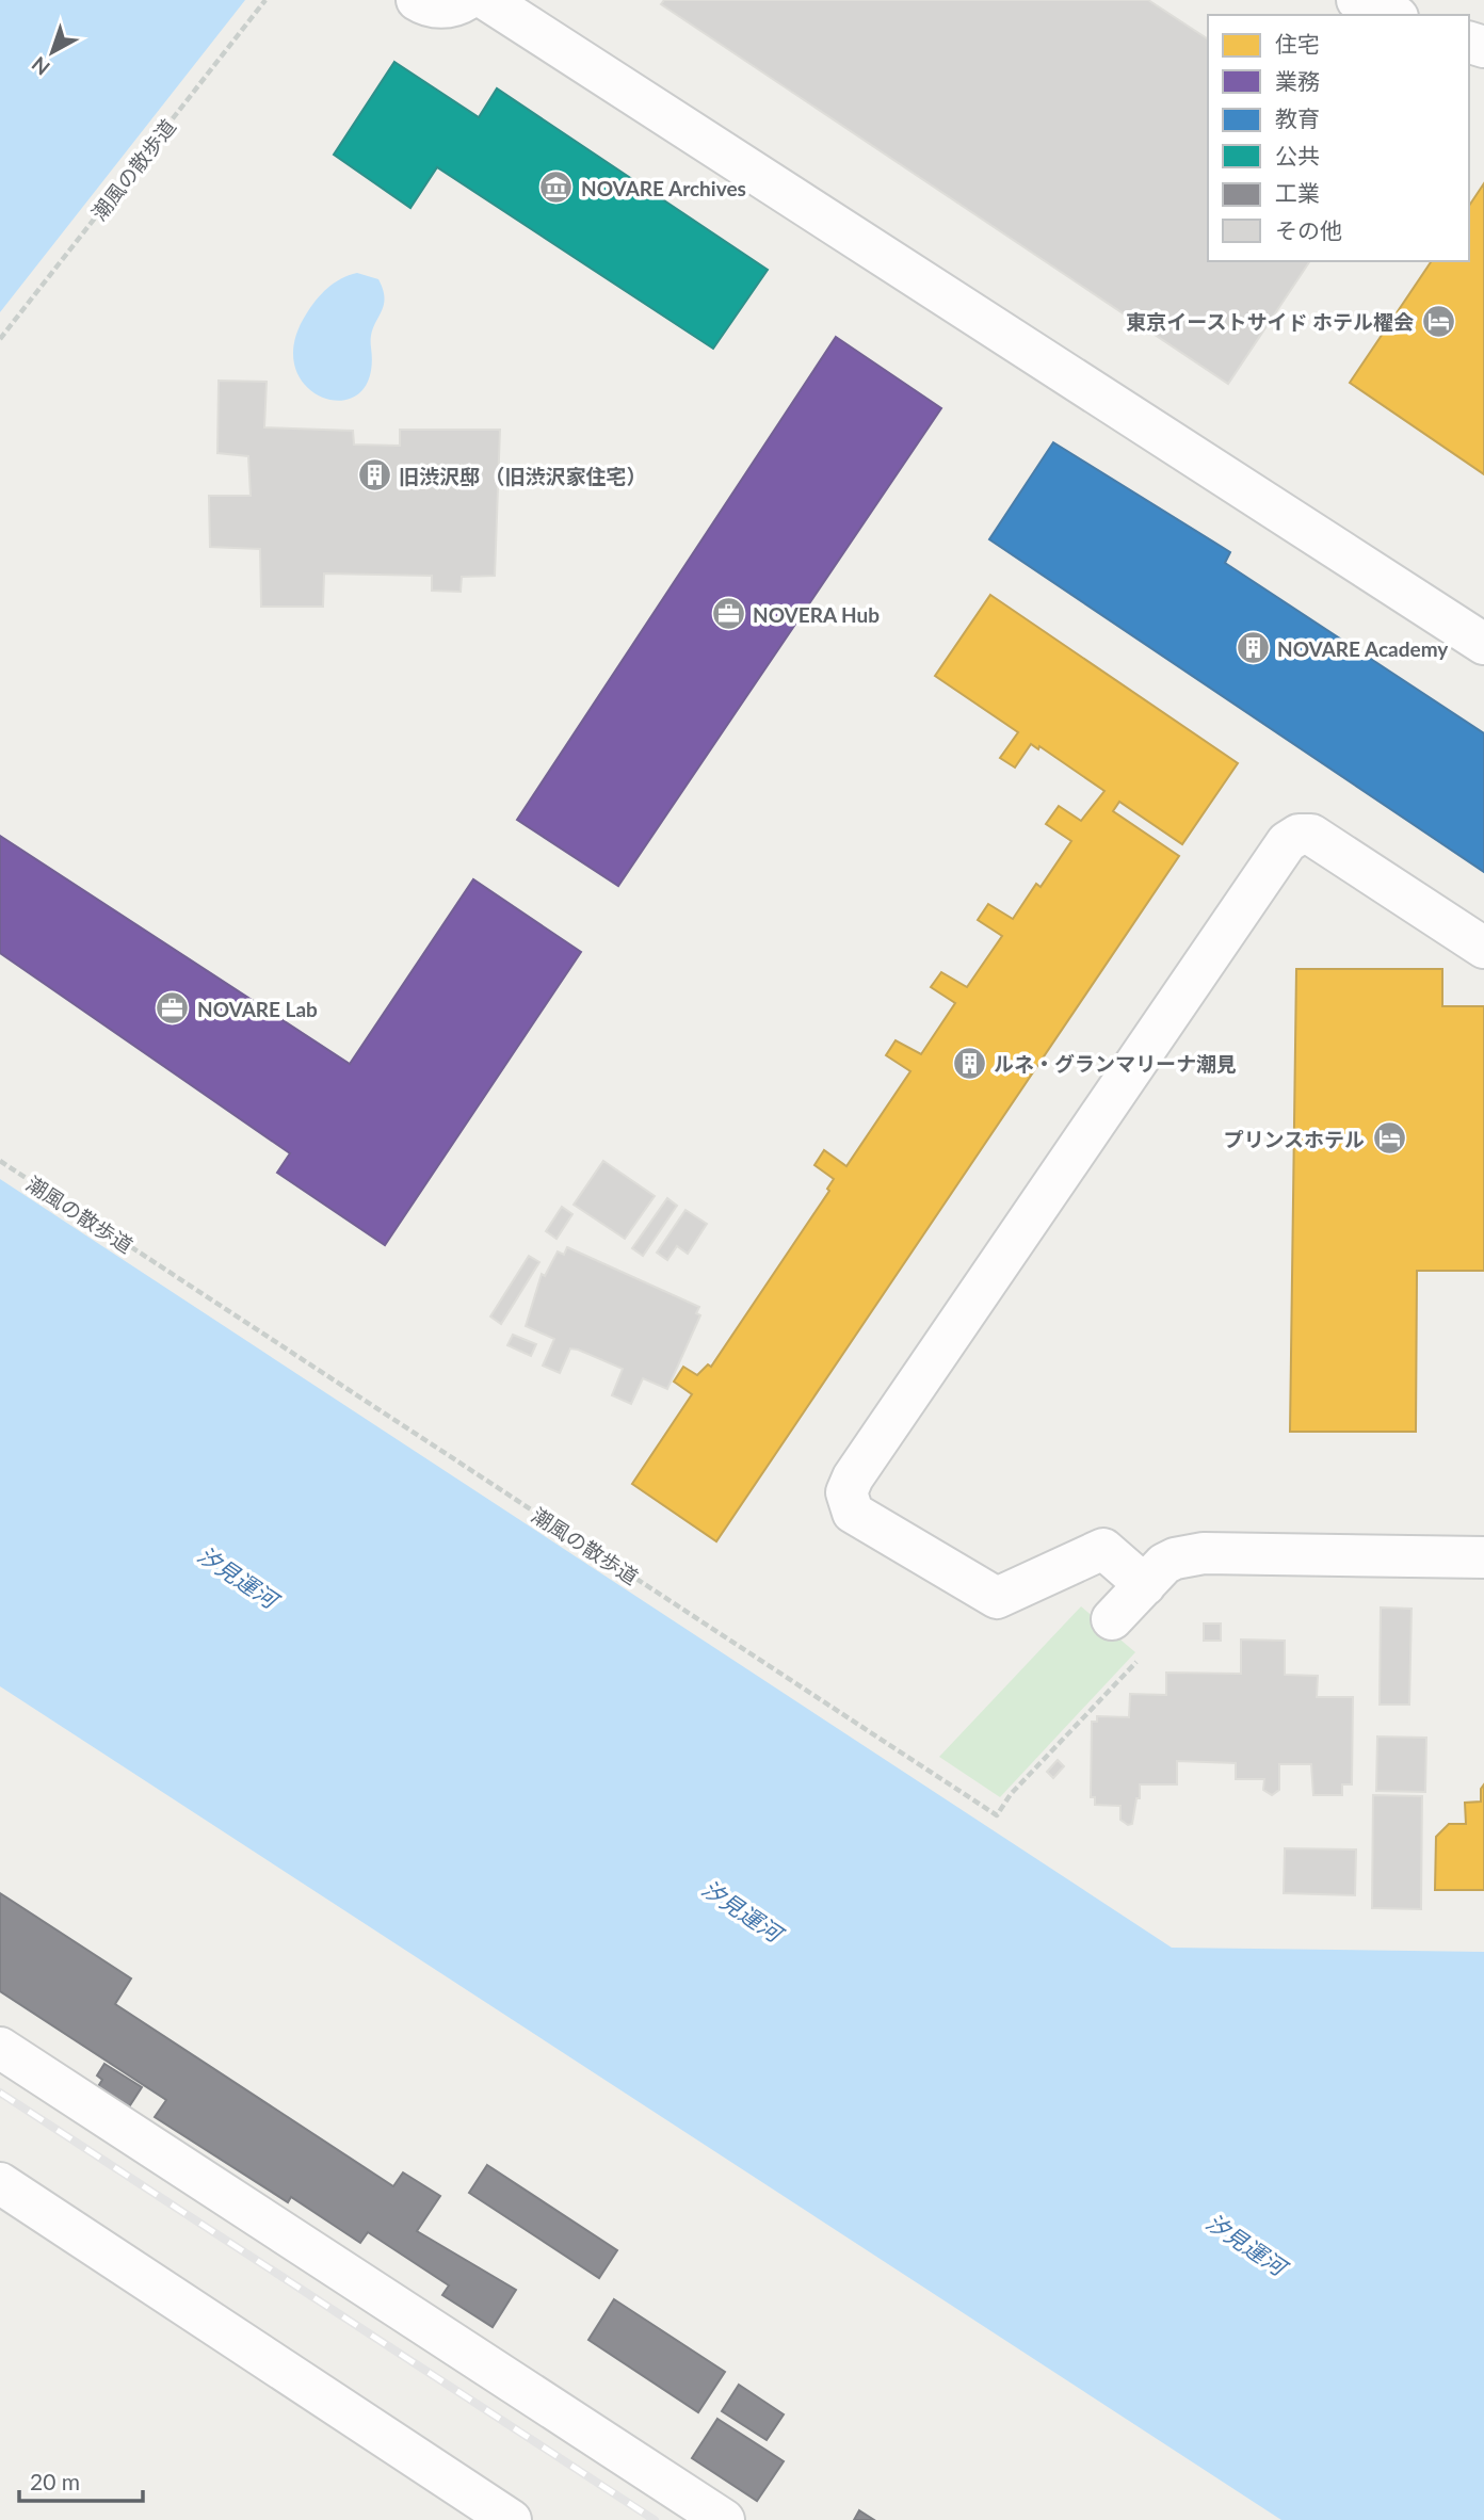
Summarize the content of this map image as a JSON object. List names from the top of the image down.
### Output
{
  "streets": {
    "path": ["潮風の散歩道"]
  },
  "water": ["汐見運河"],
  "places": {
    "museum": ["NOVARE Archives"],
    "hotel": ["東京イーストサイド ホテル櫂会", "プリンスホテル"],
    "building": ["旧渋沢邸 （旧渋沢家住宅）", "NOVARE Academy", "ルネ・グランマリーナ潮見"],
    "office": ["NOVERA Hub", "NOVARE Lab"]
  },
  "legend": [
    "住宅",
    "業務",
    "教育",
    "公共",
    "工業",
    "その他"
  ],
  "scale_bar": "20 m",
  "north": "bottom left"
}
